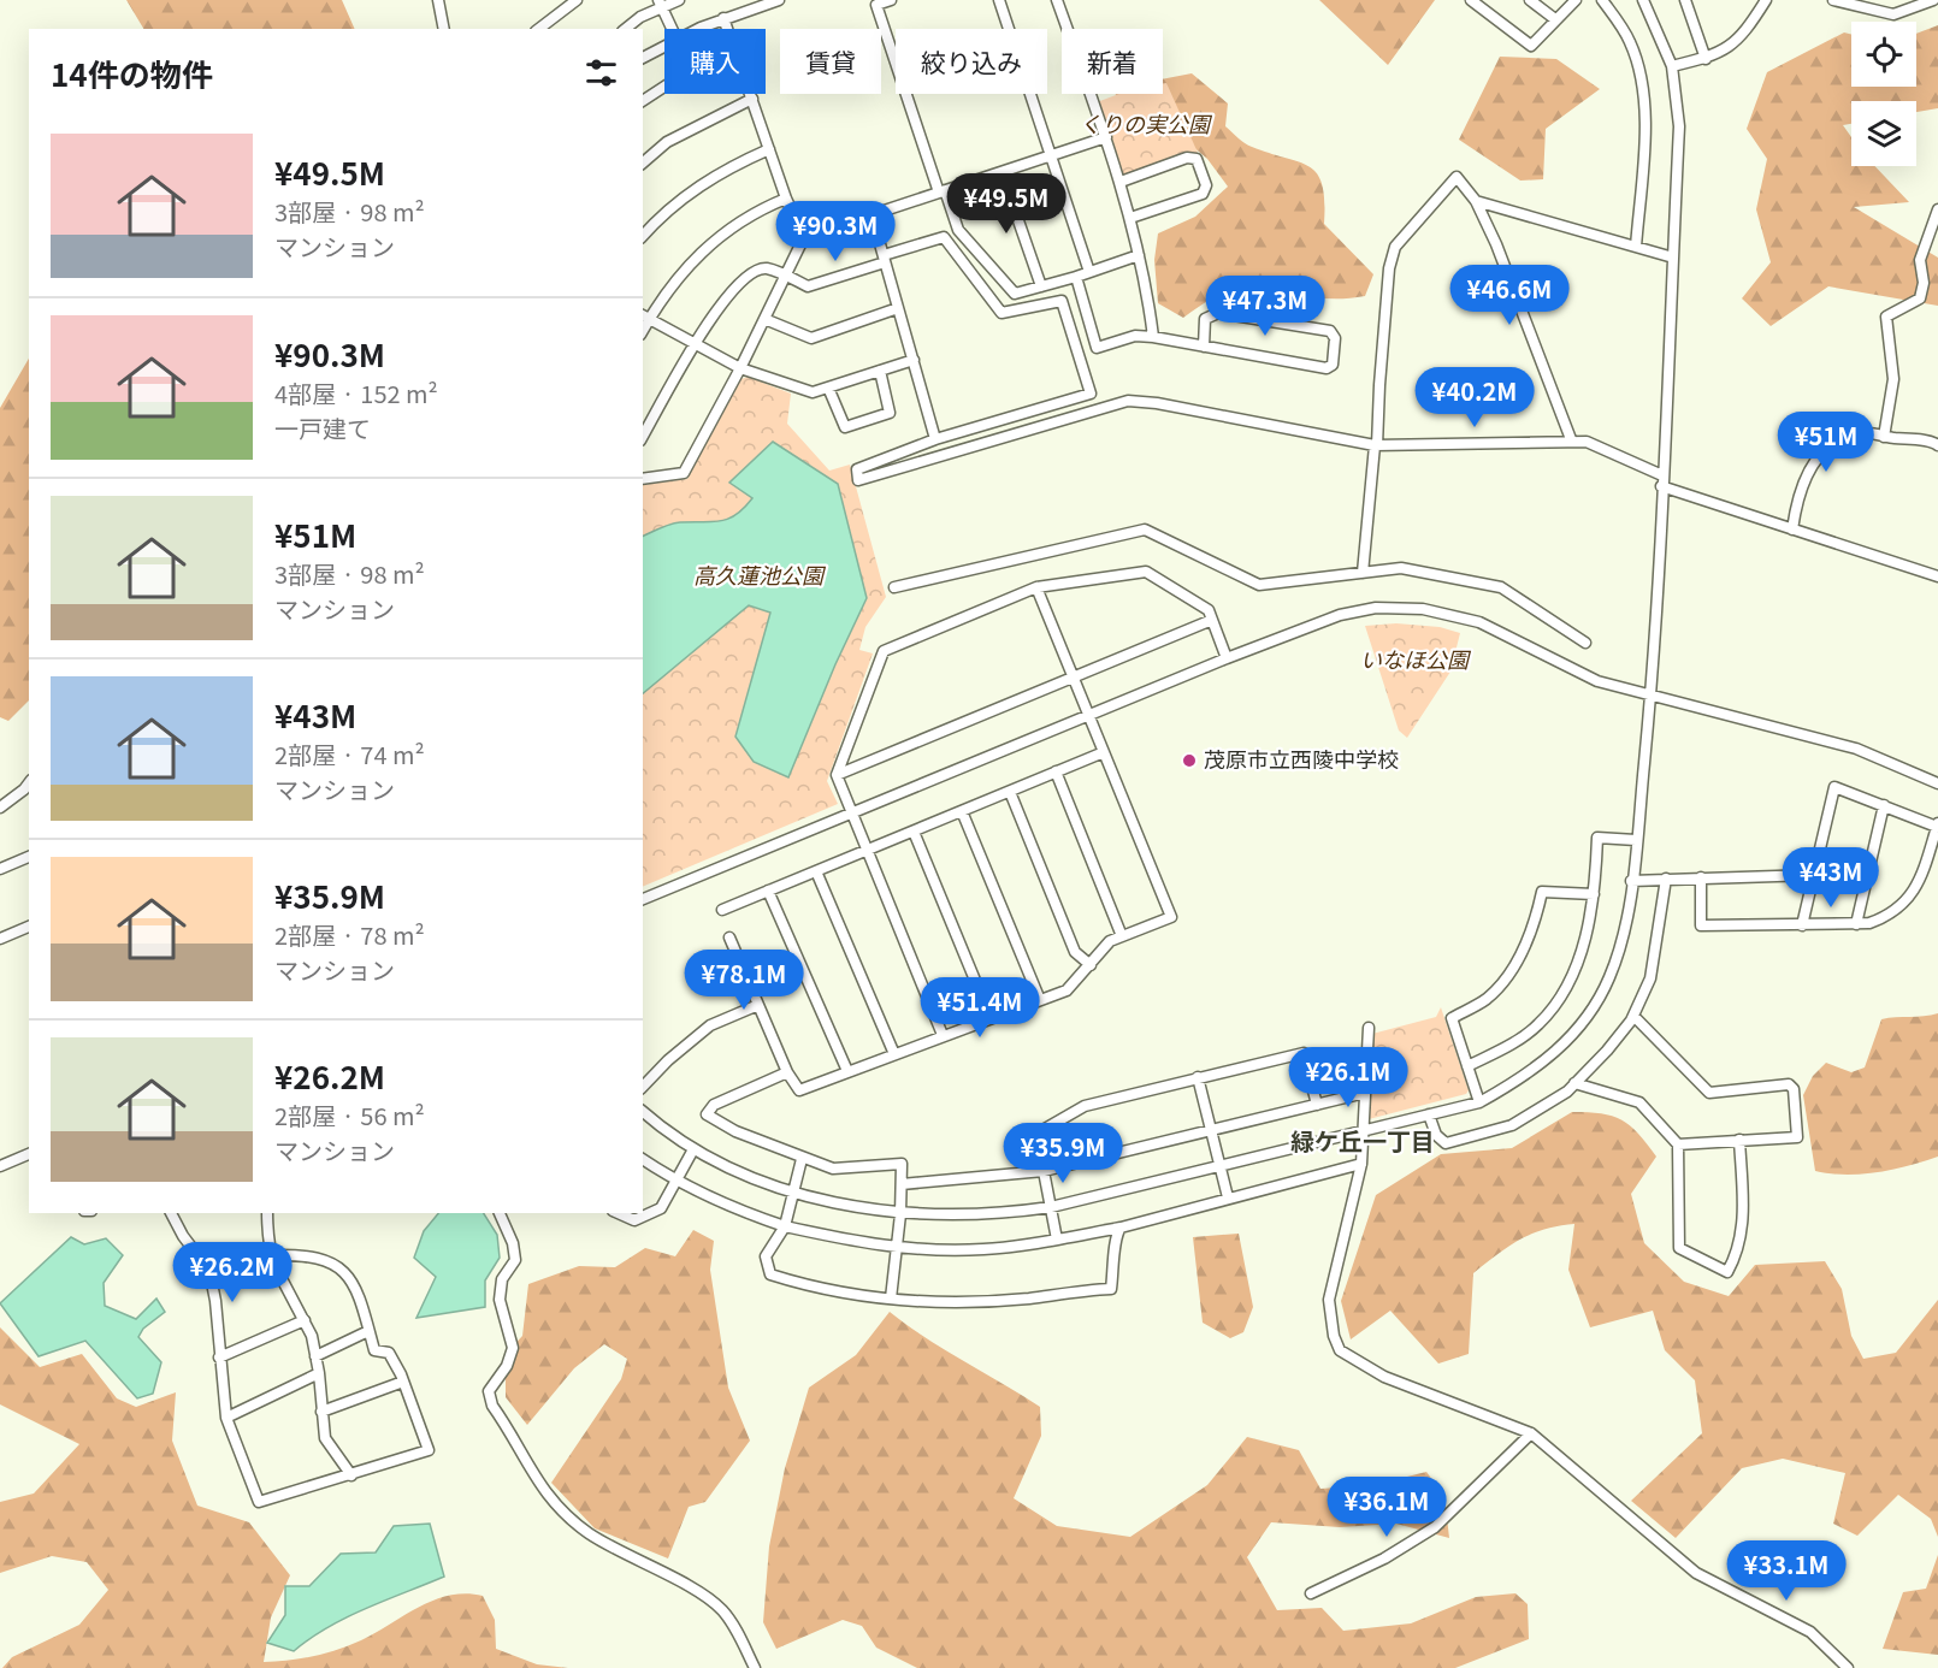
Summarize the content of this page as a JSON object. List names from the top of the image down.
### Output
{
  "districts": ["緑ケ丘一丁目"],
  "parks": ["くりの実公園", "高久蓮池公園", "いなほ公園"],
  "places": ["茂原市立西陵中学校"],
  "page": {
    "chip": [
      "購入",
      "賃貸",
      "絞り込み",
      "新着"
    ],
    "heading": "14件の物件",
    "list": [
      {
        "name": "¥49.5M",
        "note": "3部屋 · 98 m² · マンション"
      },
      {
        "name": "¥90.3M",
        "note": "4部屋 · 152 m² · 一戸建て"
      },
      {
        "name": "¥51M",
        "note": "3部屋 · 98 m² · マンション"
      },
      {
        "name": "¥43M",
        "note": "2部屋 · 74 m² · マンション"
      },
      {
        "name": "¥35.9M",
        "note": "2部屋 · 78 m² · マンション"
      },
      {
        "name": "¥26.2M",
        "note": "2部屋 · 56 m² · マンション"
      }
    ],
    "price": [
      "¥49.5M",
      "¥90.3M",
      "¥46.6M",
      "¥47.3M",
      "¥40.2M",
      "¥51M",
      "¥43M",
      "¥78.1M",
      "¥51.4M",
      "¥26.1M",
      "¥35.9M",
      "¥26.2M",
      "¥36.1M",
      "¥33.1M"
    ]
  }
}
